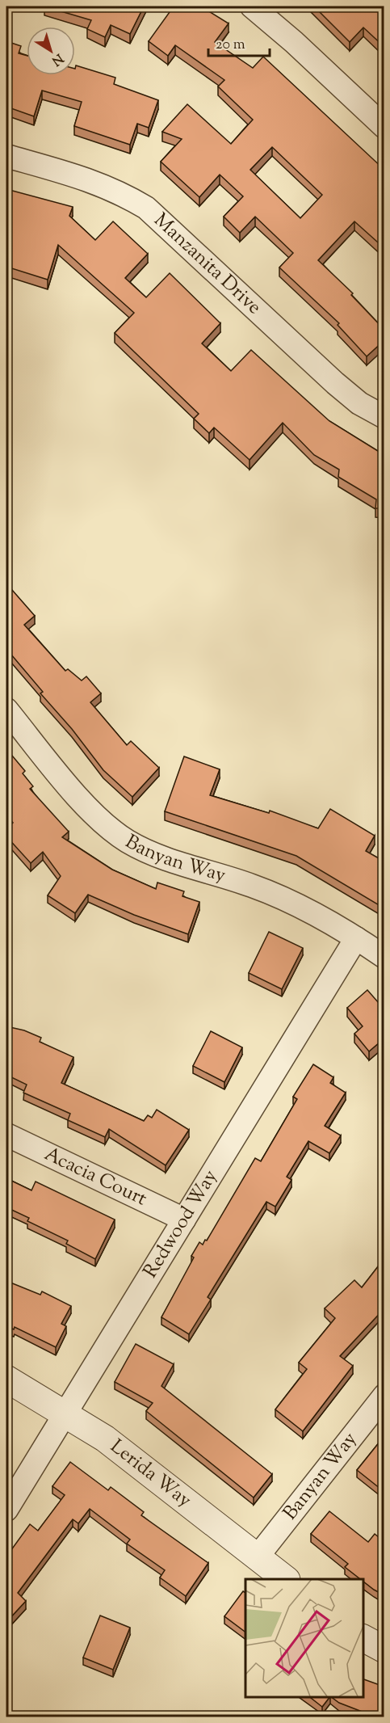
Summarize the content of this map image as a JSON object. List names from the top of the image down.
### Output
{
  "streets": {
    "street": [
      "Manzanita Drive",
      "Banyan Way",
      "Acacia Court",
      "Redwood Way",
      "Lerida Way"
    ]
  },
  "crossings": [
    ["Banyan Way", "Redwood Way"],
    ["Banyan Way", "Lerida Way"],
    ["Acacia Court", "Redwood Way"],
    ["Redwood Way", "Lerida Way"]
  ],
  "scale_bar": "20 m",
  "north": "bottom right"
}
